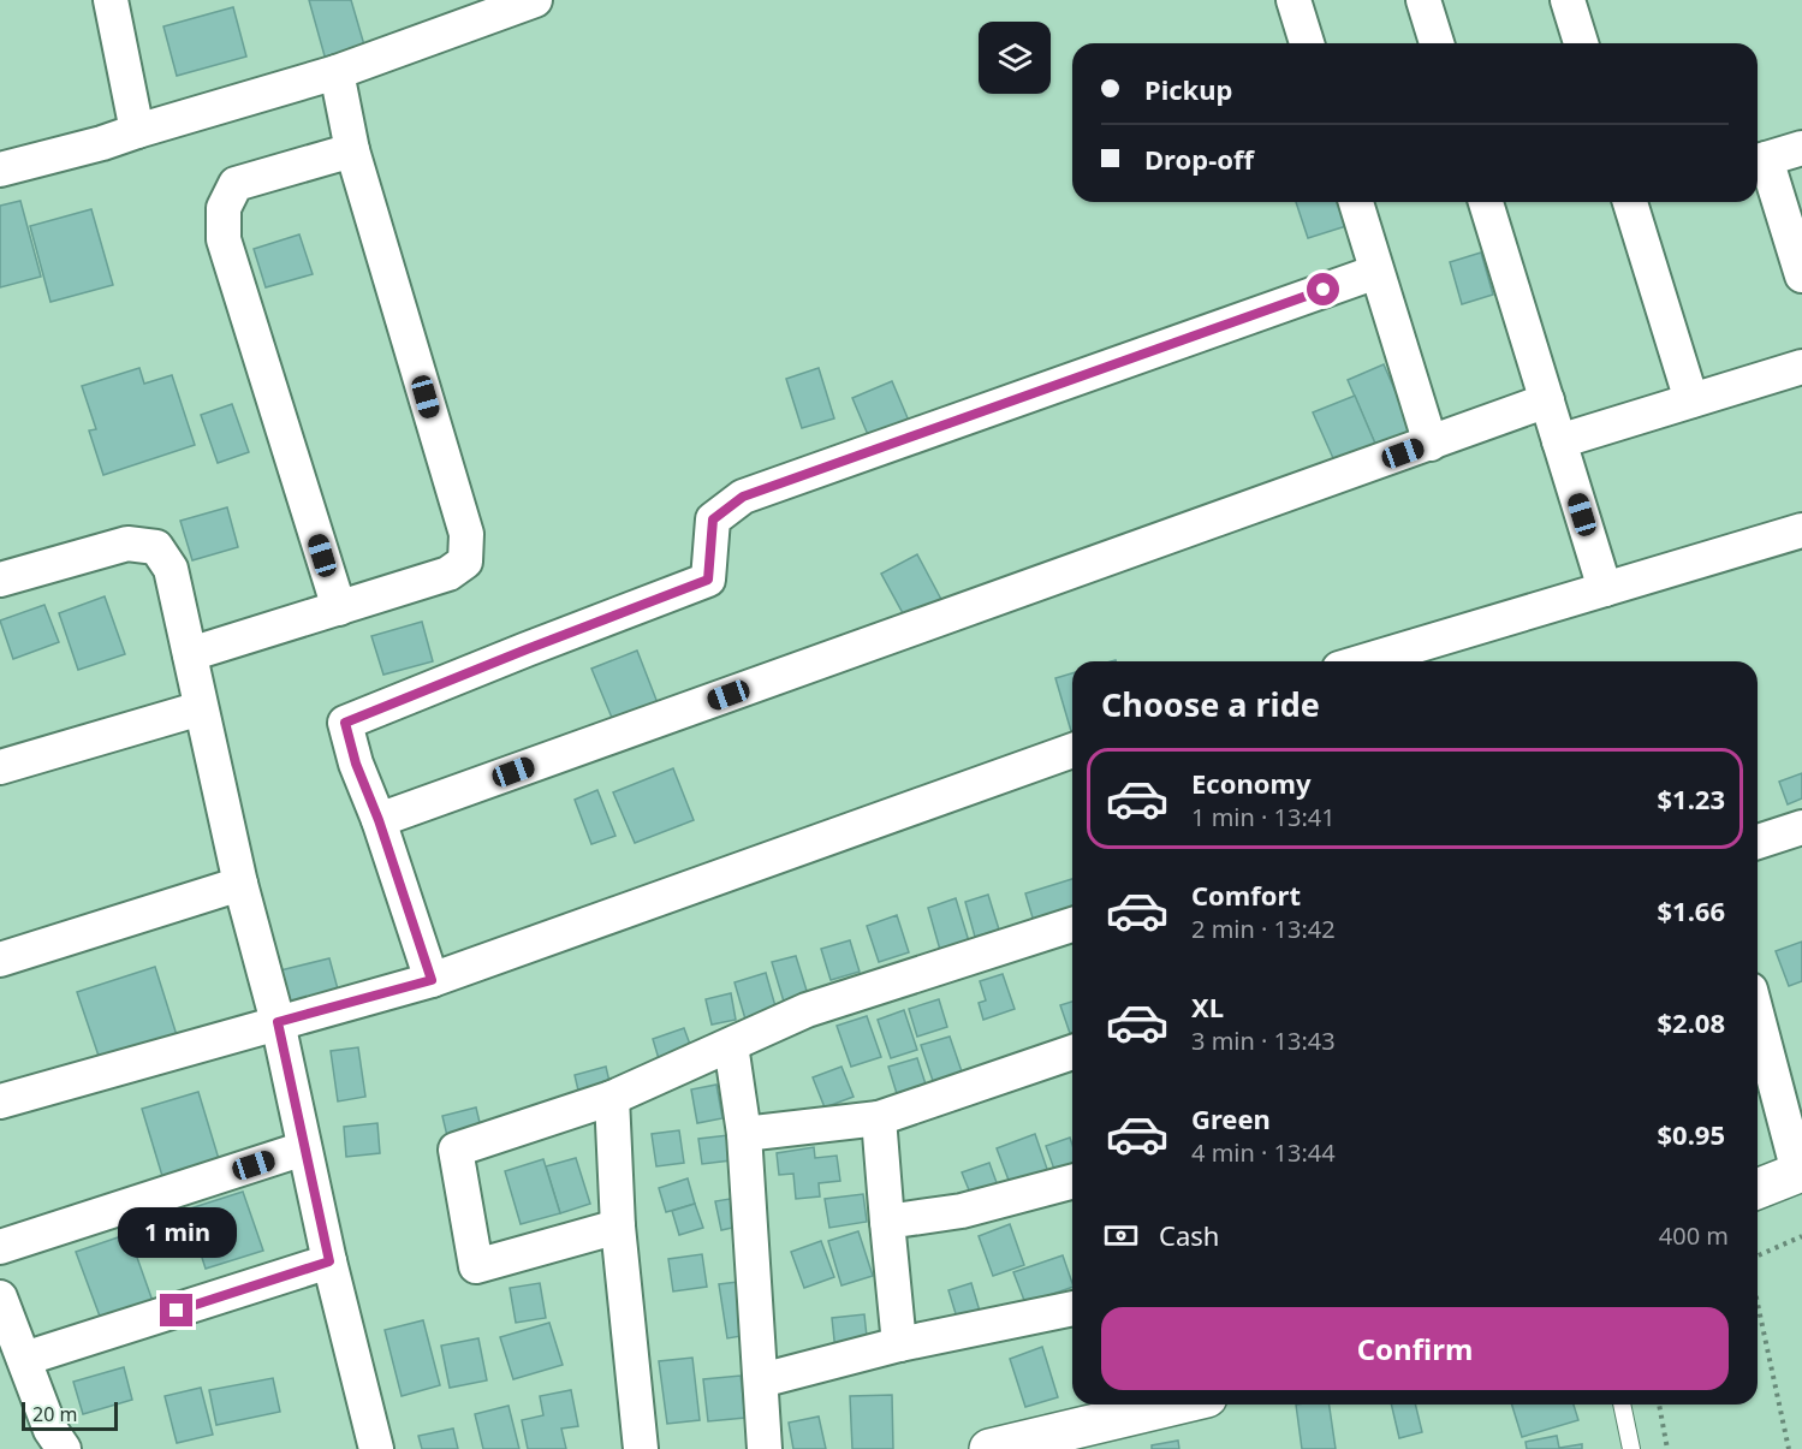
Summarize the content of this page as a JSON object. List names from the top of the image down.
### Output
{
  "scale_bar": "20 m",
  "page": {
    "banner": ["Pickup", "Drop-off"],
    "heading": "Choose a ride",
    "list": [
      {
        "name": "Economy",
        "note": "1 min · 13:41",
        "value": "$1.23"
      },
      {
        "name": "Comfort",
        "note": "2 min · 13:42",
        "value": "$1.66"
      },
      {
        "name": "XL",
        "note": "3 min · 13:43",
        "value": "$2.08"
      },
      {
        "name": "Green",
        "note": "4 min · 13:44",
        "value": "$0.95"
      }
    ],
    "pay": ["Cash", "400 m"],
    "bubble": "1 min",
    "buttons": "Confirm",
    "scale": "20 m"
  }
}
